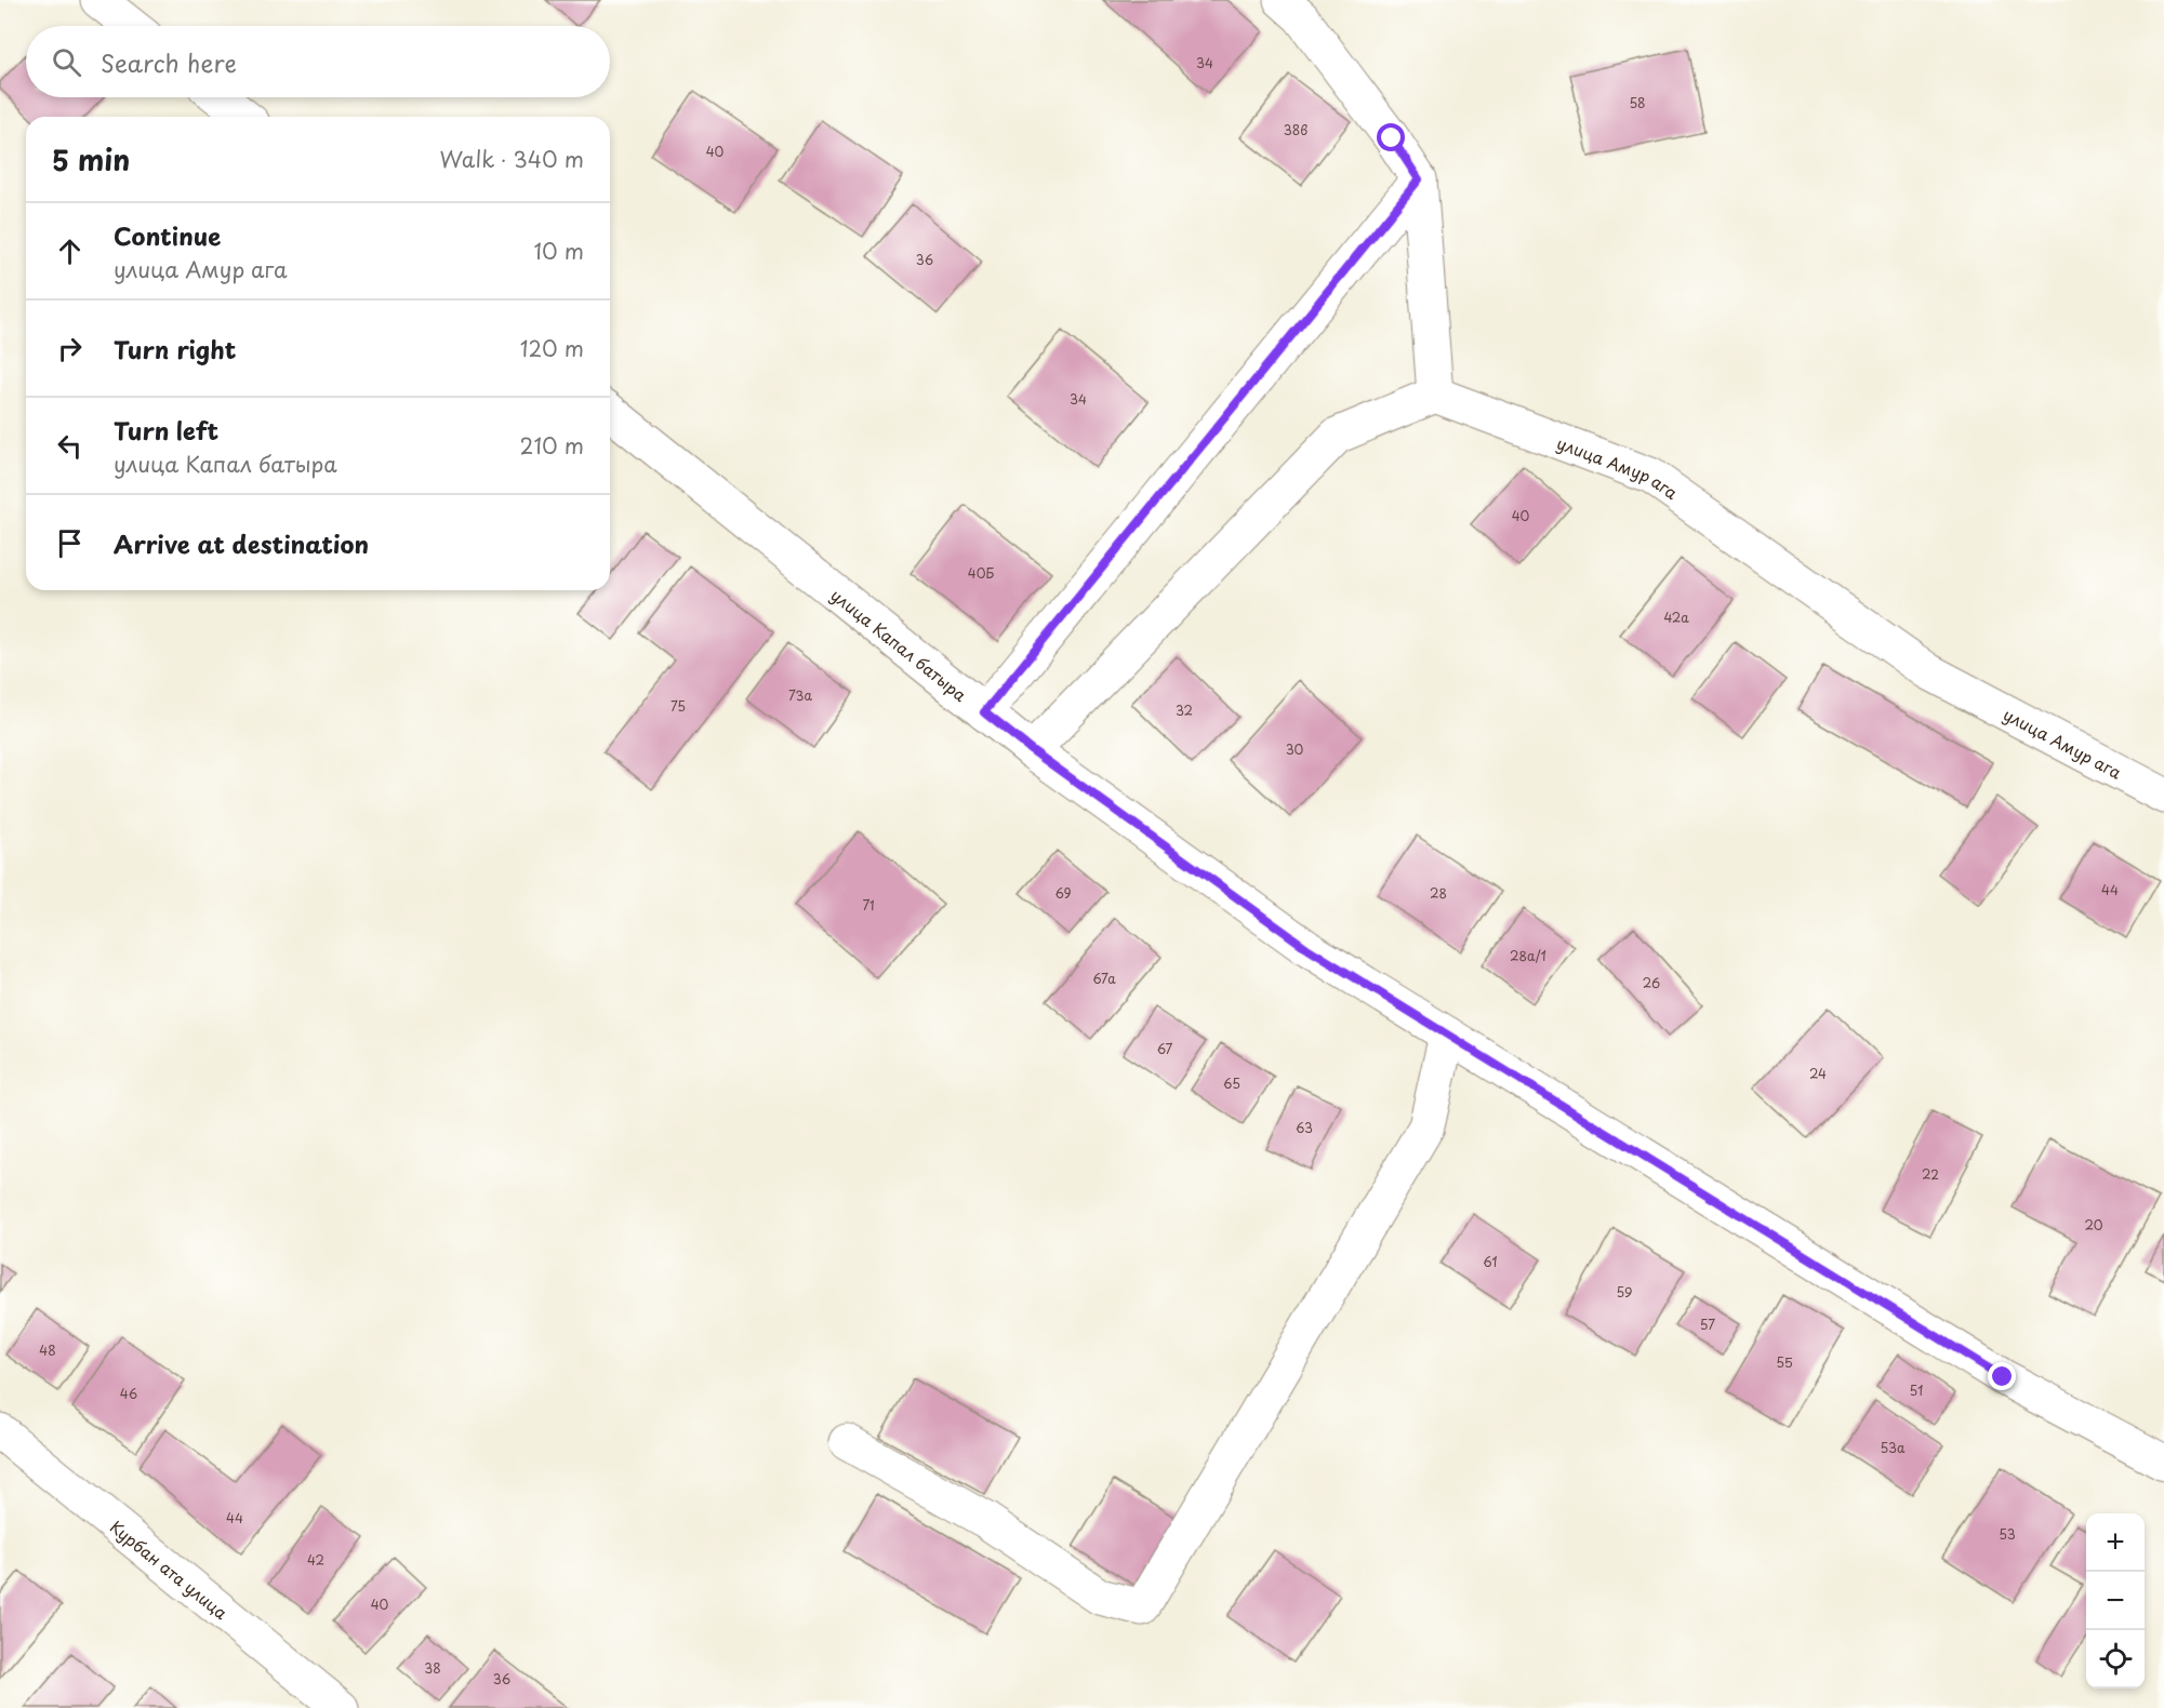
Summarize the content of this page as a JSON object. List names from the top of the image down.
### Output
{
  "streets": {
    "street": ["улица Амур ага", "улица Капал батыра", "Курбан ата улица"]
  },
  "house_numbers": [
    "34",
    "58",
    "38в",
    "40",
    "36",
    "34",
    "40",
    "40Б",
    "42а",
    "73а",
    "75",
    "32",
    "30",
    "44",
    "69",
    "28",
    "71",
    "28а/1",
    "67а",
    "26",
    "67",
    "24",
    "65",
    "63",
    "22",
    "20",
    "61",
    "59",
    "57",
    "48",
    "55",
    "51",
    "46",
    "53а",
    "44",
    "53",
    "42",
    "40",
    "38",
    "36"
  ],
  "page": {
    "search": "Search here",
    "heading": ["5 min", "Walk · 340 m"],
    "list": [
      ["Continue", "улица Амур ага", "10 m"],
      ["Turn right", "120 m"],
      ["Turn left", "улица Капал батыра", "210 m"],
      "Arrive at destination"
    ],
    "map_buttons": ["+", "−"]
  }
}
